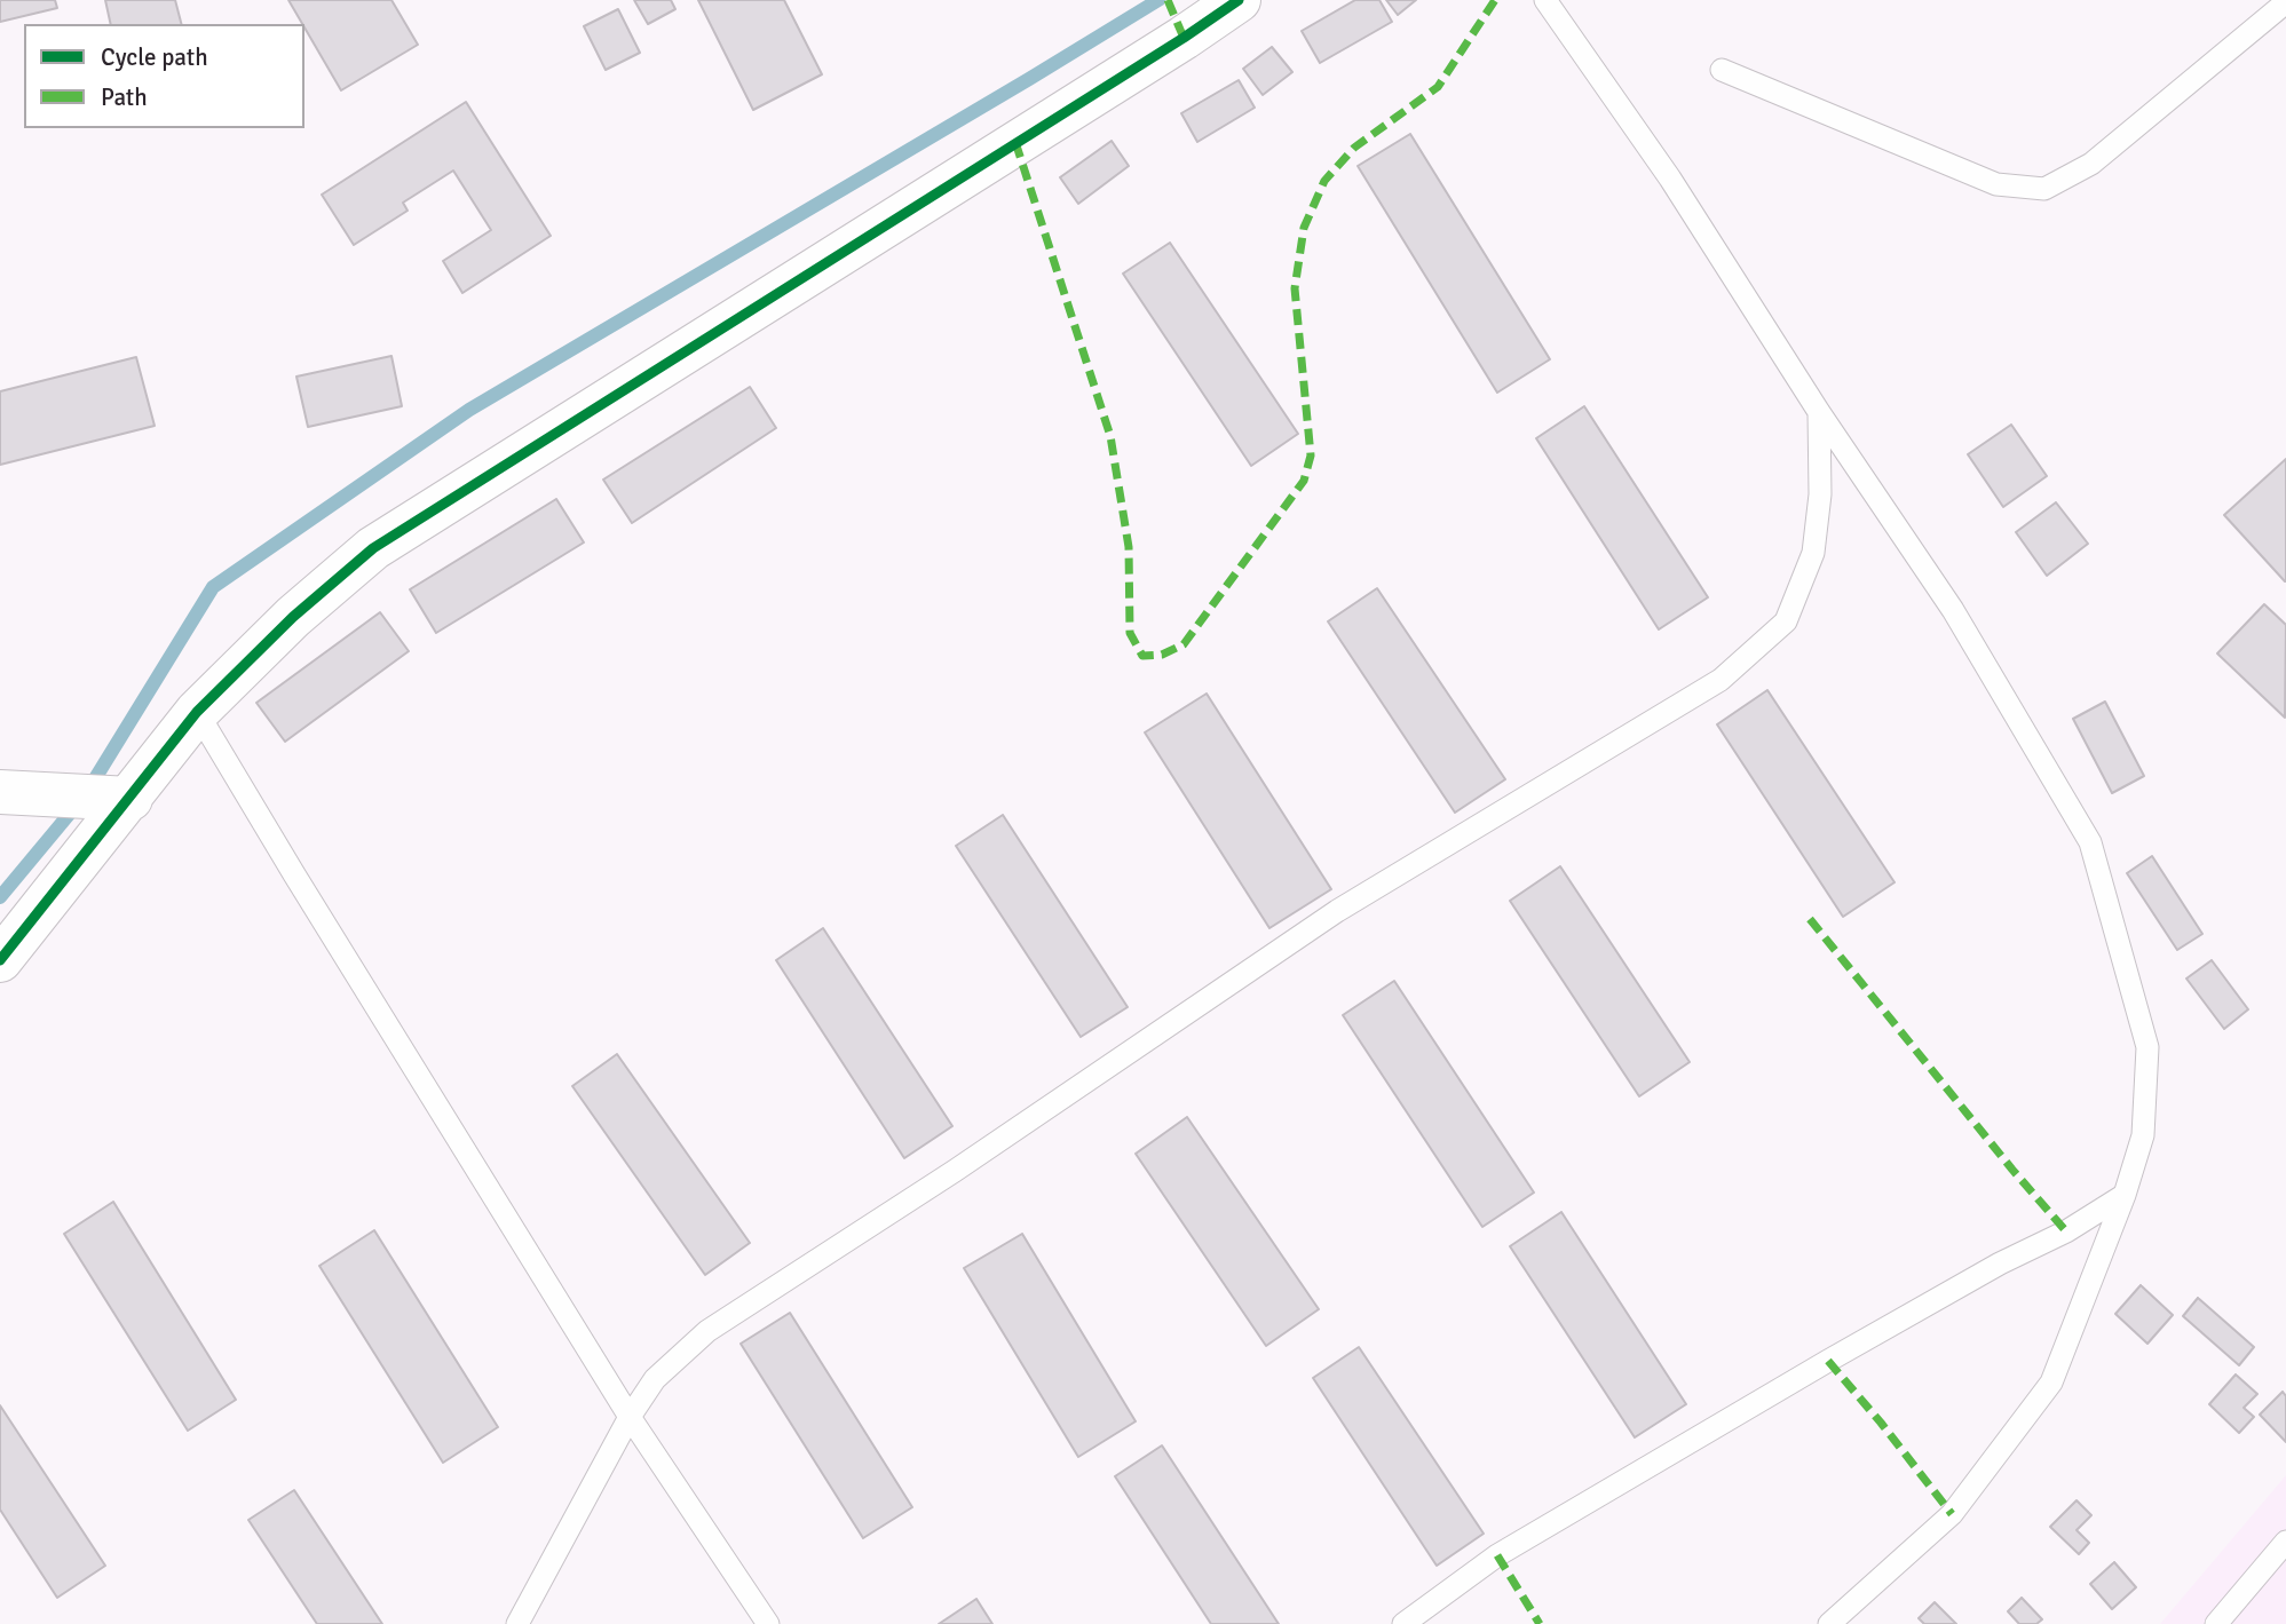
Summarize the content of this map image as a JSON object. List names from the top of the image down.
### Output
{
  "legend": ["Cycle path", "Path"]
}
